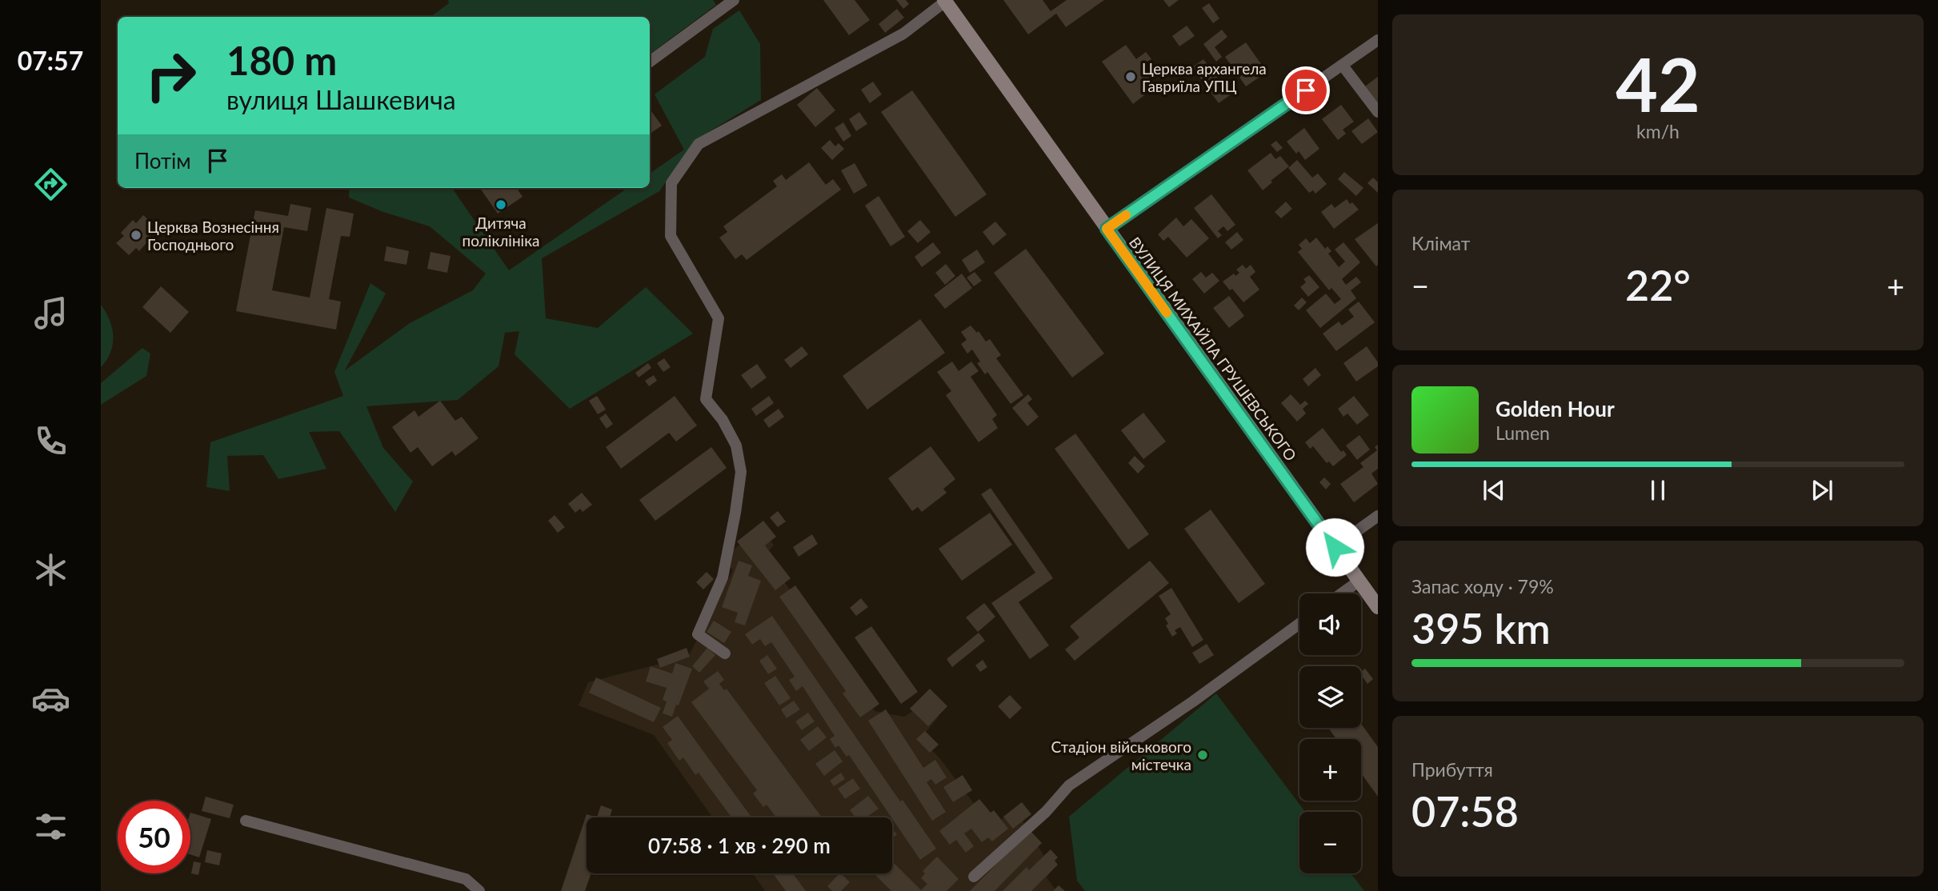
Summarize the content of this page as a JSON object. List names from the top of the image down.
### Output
{
  "streets": {
    "main road": ["ВУЛИЦЯ МИХАЙЛА ГРУШЕВСЬКОГО"]
  },
  "places": [
    "Церква архангела Гавриїла УПЦ",
    "Дитяча поліклініка",
    "Церква Вознесіння Господнього",
    "Стадіон військового містечка"
  ],
  "page": {
    "tabs": "07:57",
    "tile": [
      ["42", "km/h"],
      "Клімат",
      ["Запас ходу · 79%", "395 km"],
      ["Прибуття", "07:58"]
    ],
    "turn": ["180 m", "вулиця Шашкевича"],
    "then": "Потім",
    "heat": ["−", "22°", "+"],
    "song": ["Golden Hour", "Lumen"],
    "map_buttons": ["+", "−"],
    "limit": "50",
    "trip": "07:58 · 1 хв · 290 m"
  }
}
